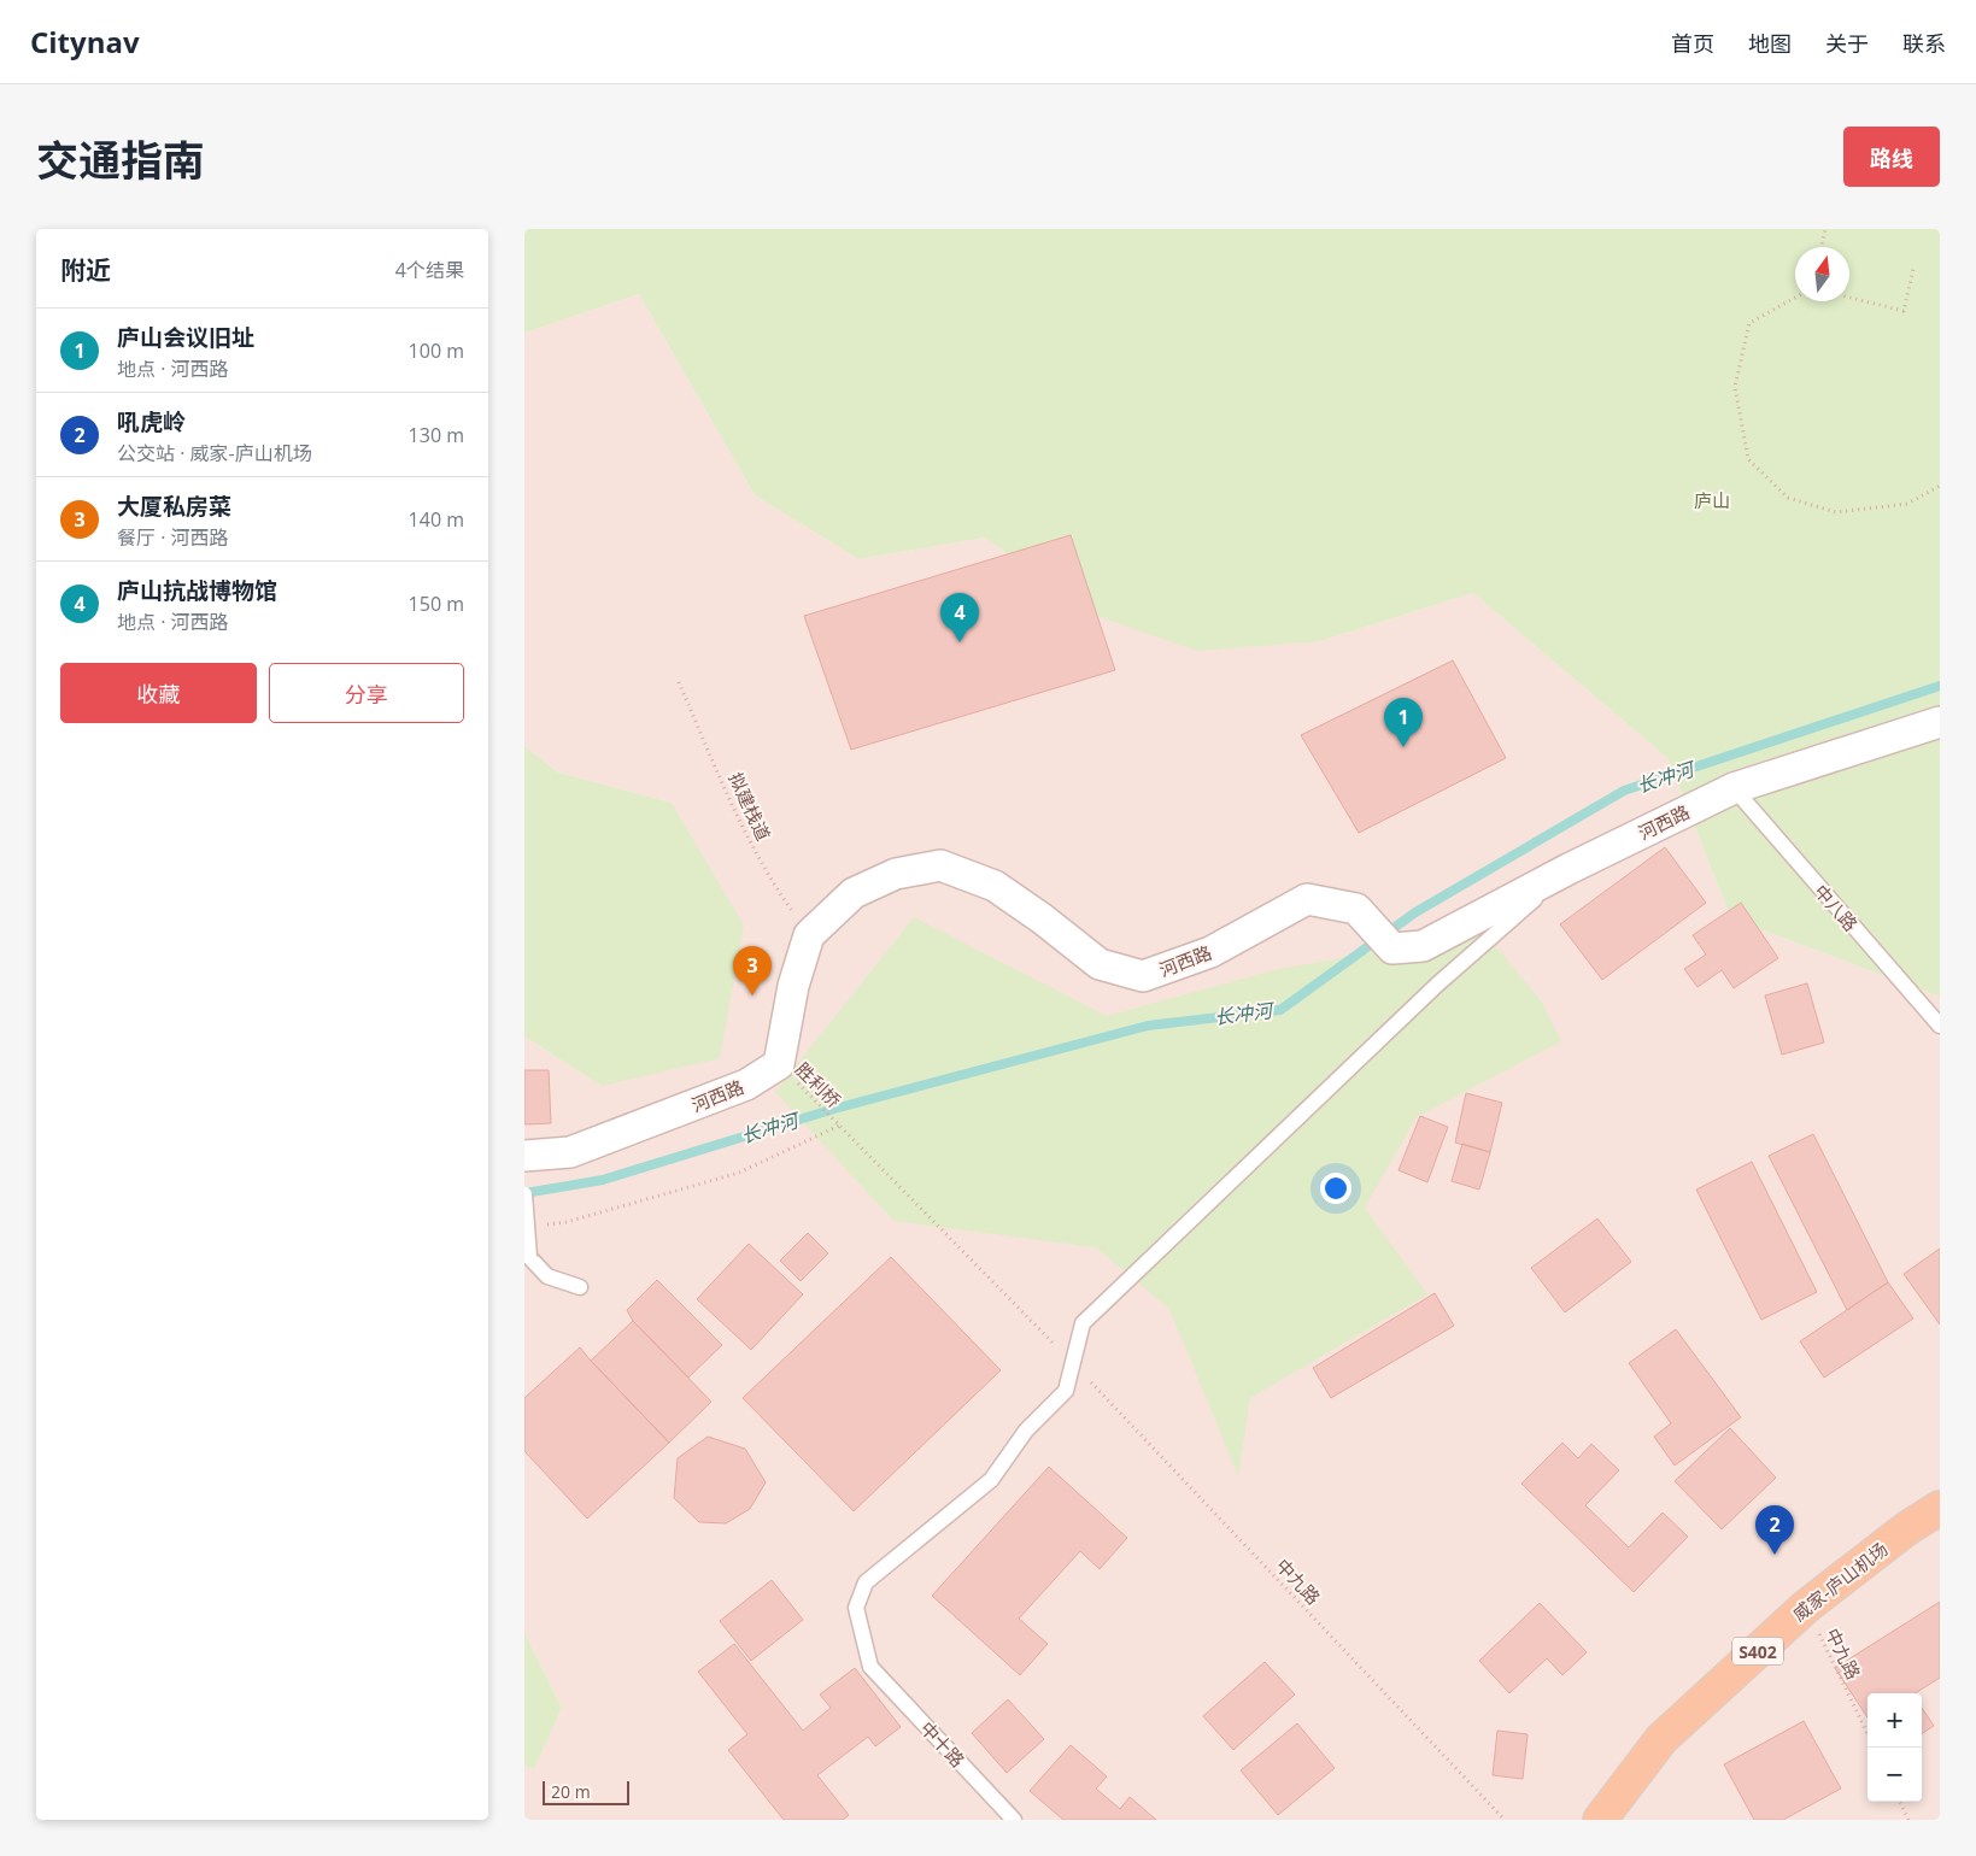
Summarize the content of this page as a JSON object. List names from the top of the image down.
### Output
{
  "streets": {
    "main road": ["威家-庐山机场", "S402"],
    "street": ["河西路"],
    "lane": ["中八路", "中十路"],
    "path": ["拟建栈道", "胜利桥", "中九路"]
  },
  "crossings": [
    ["拟建栈道", "河西路"],
    ["河西路", "中八路"],
    ["河西路", "胜利桥"],
    ["胜利桥", "中九路"],
    ["胜利桥", "中十路"],
    ["中九路", "威家-庐山机场"],
    ["中九路", "中十路"]
  ],
  "water": ["长冲河"],
  "parks": ["庐山"],
  "scale_bar": "20 m",
  "north": "top",
  "page": {
    "header": "Citynav",
    "nav": [
      "首页",
      "地图",
      "关于",
      "联系"
    ],
    "title": "交通指南",
    "buttons": [
      "路线",
      ["收藏", "分享"]
    ],
    "heading": ["附近", "4个结果"],
    "list": [
      {
        "mark": "1",
        "name": "庐山会议旧址",
        "note": "地点 · 河西路",
        "value": "100 m"
      },
      {
        "mark": "2",
        "name": "吼虎岭",
        "note": "公交站 · 威家-庐山机场",
        "value": "130 m"
      },
      {
        "mark": "3",
        "name": "大厦私房菜",
        "note": "餐厅 · 河西路",
        "value": "140 m"
      },
      {
        "mark": "4",
        "name": "庐山抗战博物馆",
        "note": "地点 · 河西路",
        "value": "150 m"
      }
    ],
    "pins": [
      "4",
      "1",
      "3",
      "2"
    ],
    "map_buttons": ["+", "−"],
    "scale": "20 m"
  }
}
